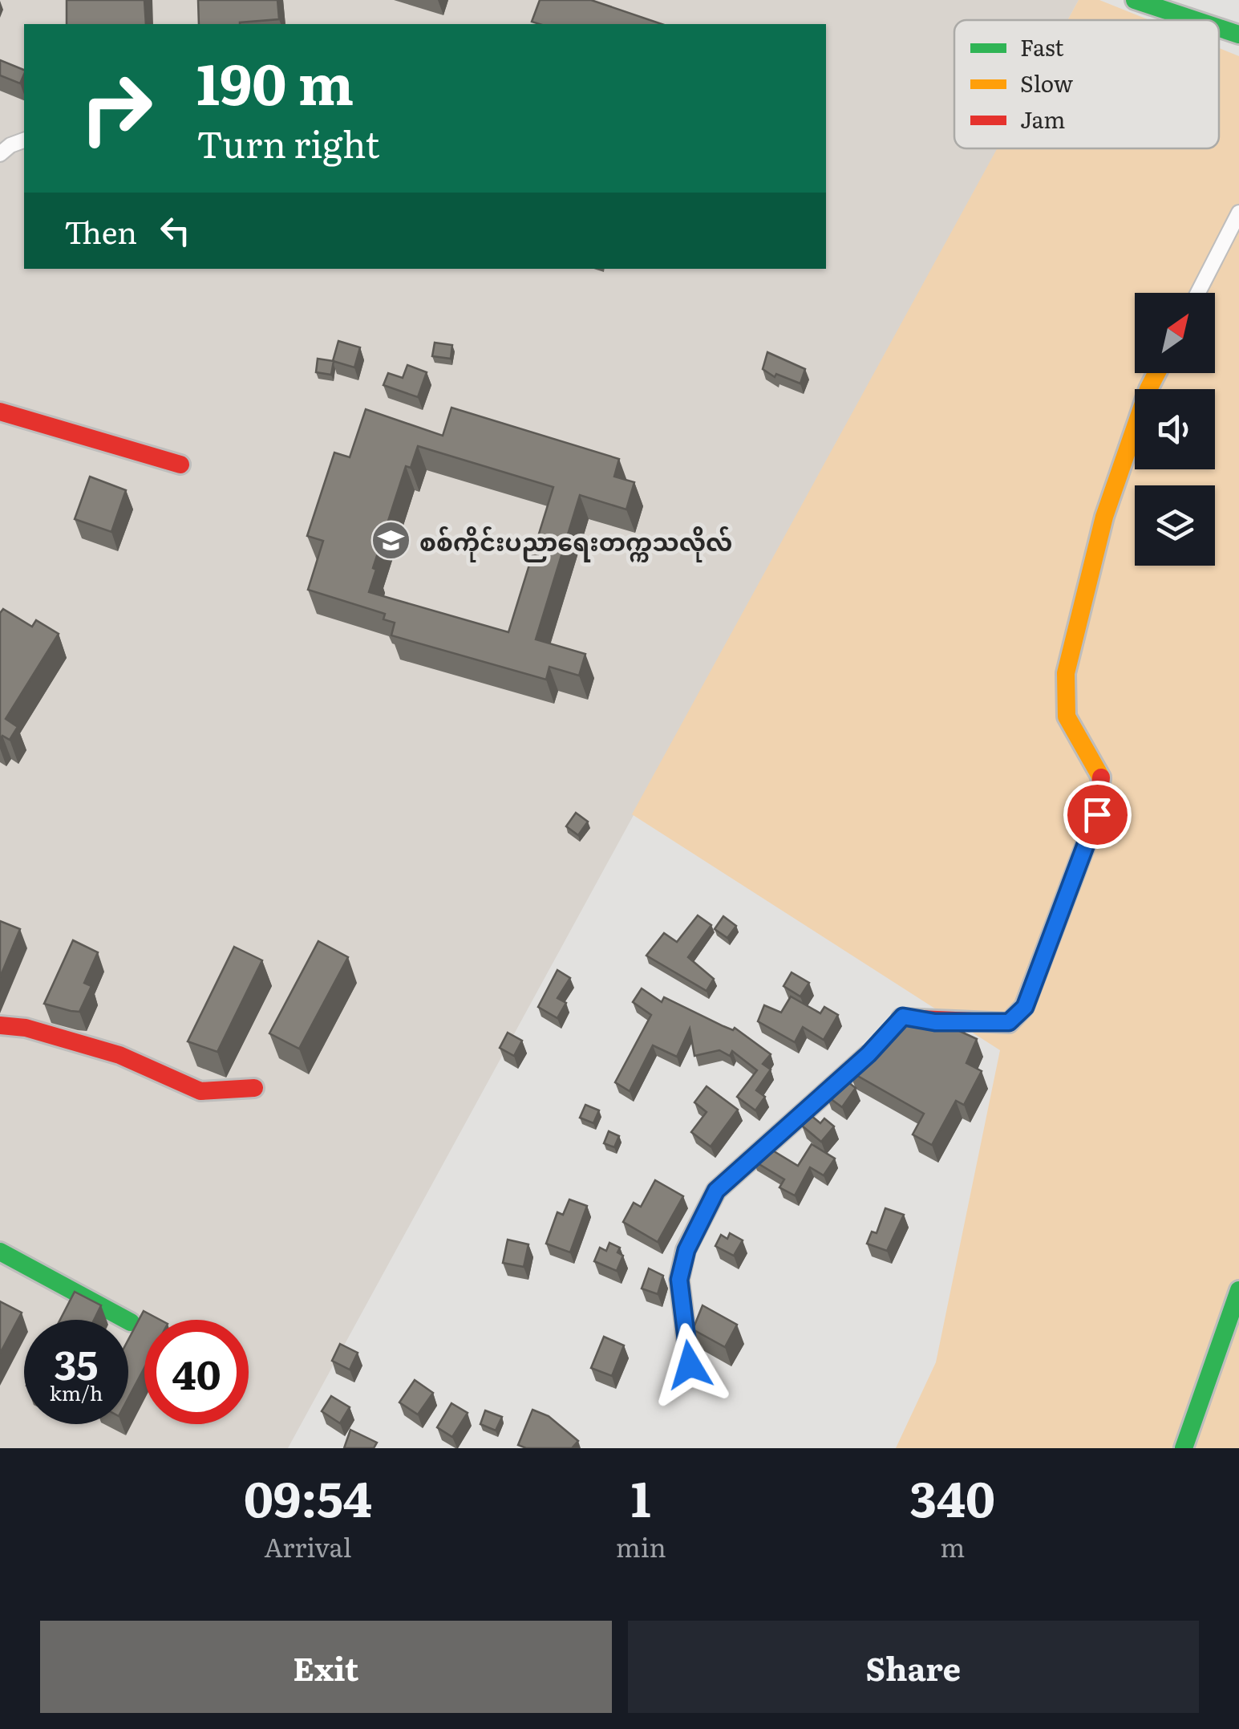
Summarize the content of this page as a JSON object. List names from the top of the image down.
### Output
{
  "places": {
    "school or university": ["စစ်ကိုင်းပညာရေးတက္ကသလိုလ်"]
  },
  "legend": ["Fast", "Slow", "Jam"],
  "north": "top right",
  "page": {
    "turn": ["190 m", "Turn right"],
    "then": "Then",
    "speed": "35 km/h",
    "limit": "40",
    "eta": [
      "09:54",
      "Arrival",
      "1",
      "min",
      "340",
      "m"
    ],
    "buttons": ["Exit", "Share"]
  }
}
